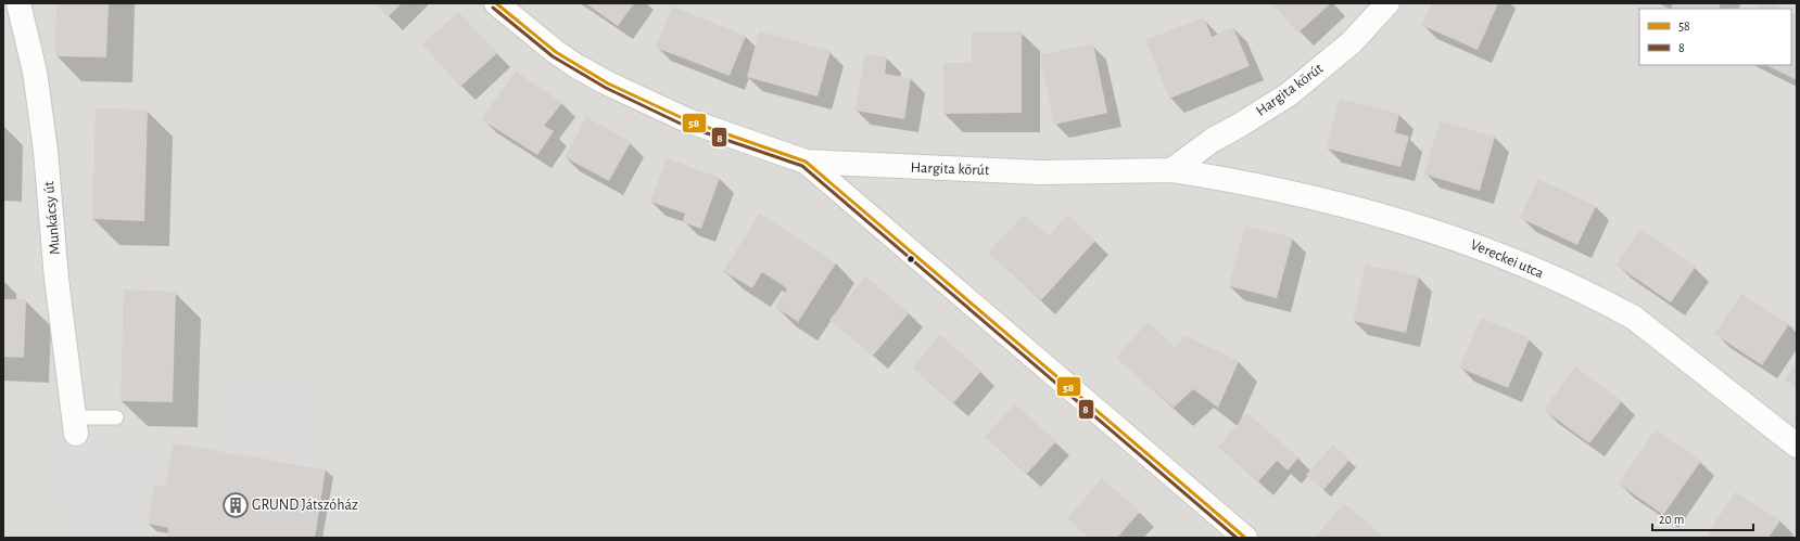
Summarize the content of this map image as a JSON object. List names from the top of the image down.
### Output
{
  "streets": {
    "street": ["Hargita körút", "Munkácsy út", "Vereckei utca"]
  },
  "crossings": [
    ["Hargita körút", "Vereckei utca"]
  ],
  "places": {
    "building": ["GRUND Játszóház"]
  },
  "lines": ["transit line 58", "transit line 8"],
  "legend": ["58", "8"],
  "scale_bar": "20 m"
}
